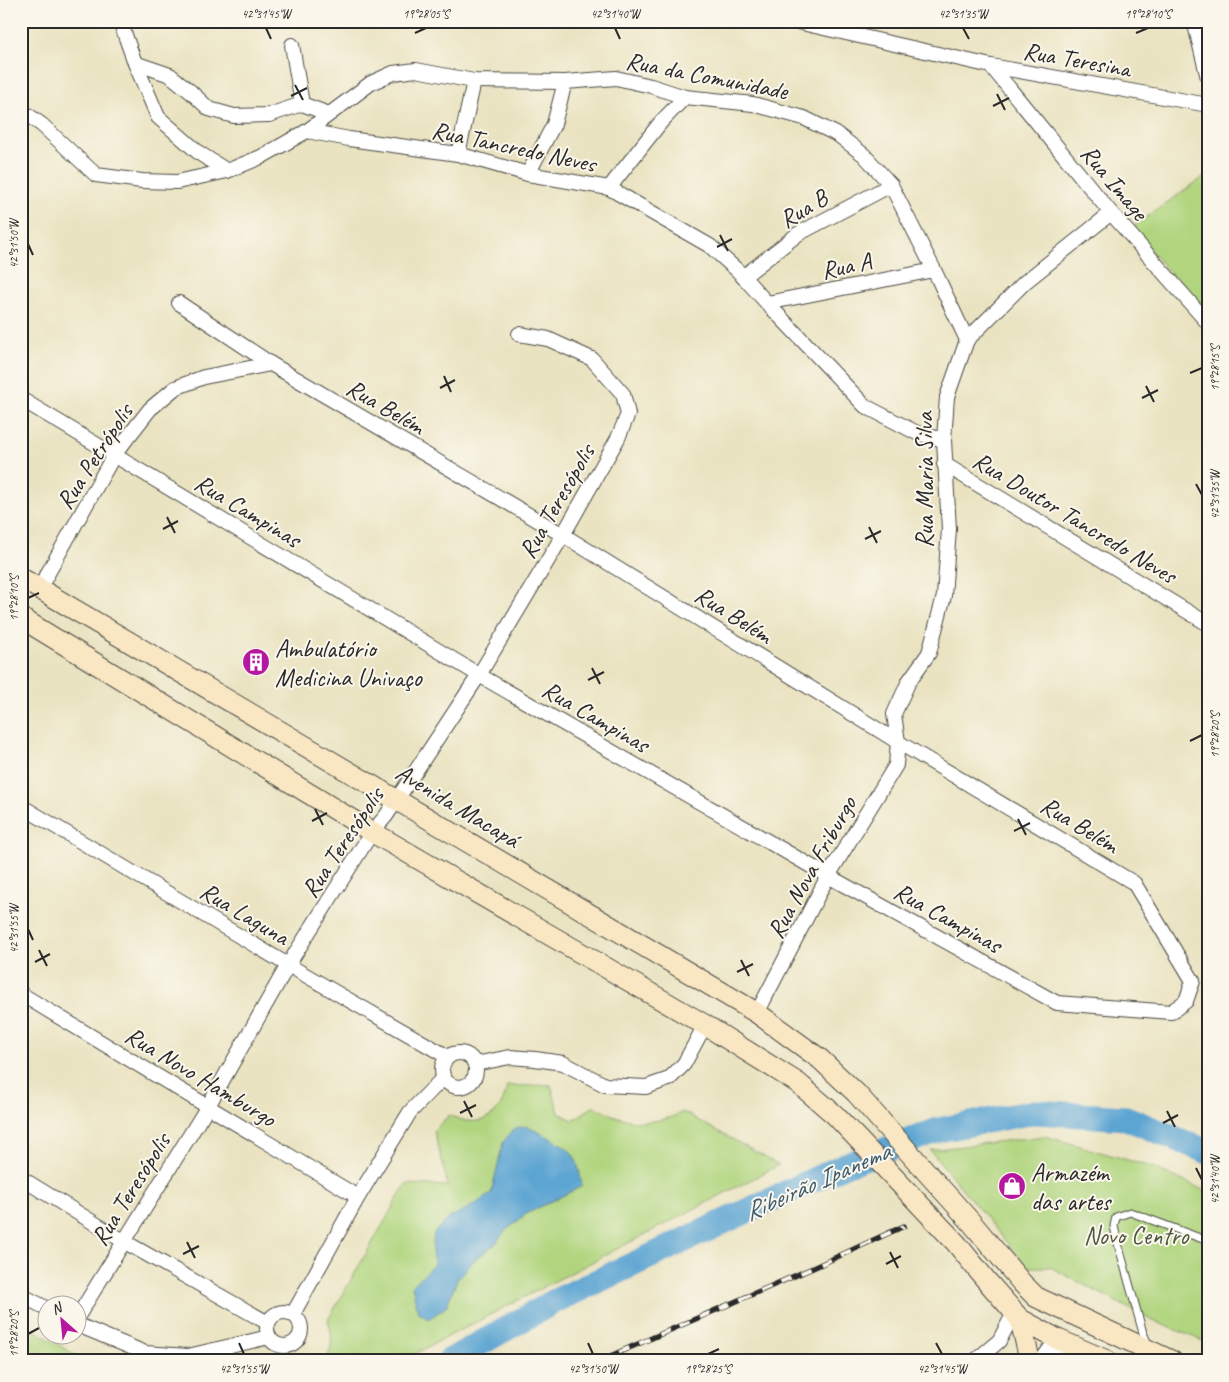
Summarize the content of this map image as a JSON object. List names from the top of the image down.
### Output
{
  "streets": {
    "main road": ["Avenida Macapá"],
    "street": [
      "Rua Teresina",
      "Rua da Comunidade",
      "Rua Tancredo Neves",
      "Rua Image",
      "Rua B",
      "Rua A",
      "Rua Belém",
      "Rua Petrópolis",
      "Rua Maria Silva",
      "Rua Teresópolis",
      "Rua Campinas",
      "Rua Doutor Tancredo Neves",
      "Rua Nova Friburgo",
      "Rua Laguna",
      "Rua Novo Hamburgo"
    ]
  },
  "crossings": [
    ["Rua Teresina", "Rua Image"],
    ["Rua da Comunidade", "Rua Tancredo Neves"],
    ["Rua da Comunidade", "Rua B"],
    ["Rua da Comunidade", "Rua A"],
    ["Rua da Comunidade", "Rua Maria Silva"],
    ["Rua Tancredo Neves", "Rua B"],
    ["Rua Tancredo Neves", "Rua A"],
    ["Rua Tancredo Neves", "Rua Maria Silva"],
    ["Rua Image", "Rua Maria Silva"],
    ["Rua Belém", "Rua Petrópolis"],
    ["Rua Belém", "Rua Maria Silva"],
    ["Rua Belém", "Rua Teresópolis"],
    ["Rua Belém", "Rua Campinas"],
    ["Rua Belém", "Rua Nova Friburgo"],
    ["Rua Petrópolis", "Rua Campinas"],
    ["Rua Petrópolis", "Avenida Macapá"],
    ["Rua Maria Silva", "Rua Doutor Tancredo Neves"],
    ["Rua Maria Silva", "Rua Nova Friburgo"],
    ["Rua Teresópolis", "Rua Campinas"],
    ["Rua Teresópolis", "Avenida Macapá"],
    ["Rua Teresópolis", "Rua Laguna"],
    ["Rua Teresópolis", "Rua Novo Hamburgo"],
    ["Rua Campinas", "Rua Nova Friburgo"],
    ["Avenida Macapá", "Rua Nova Friburgo"]
  ],
  "water": ["Ribeirão Ipanema"],
  "parks": ["Novo Centro"],
  "places": {
    "building": ["Ambulatório Medicina Univaço"],
    "shop": ["Armazém das artes"]
  },
  "north": "top left",
  "coordinates": [
    "42°31'45\"W",
    "19°28'05\"S",
    "42°31'40\"W",
    "42°31'35\"W",
    "19°28'10\"S",
    "42°31'50\"W",
    "19°28'15\"S",
    "19°28'20\"S",
    "42°31'55\"W",
    "19°28'25\"S"
  ]
}
